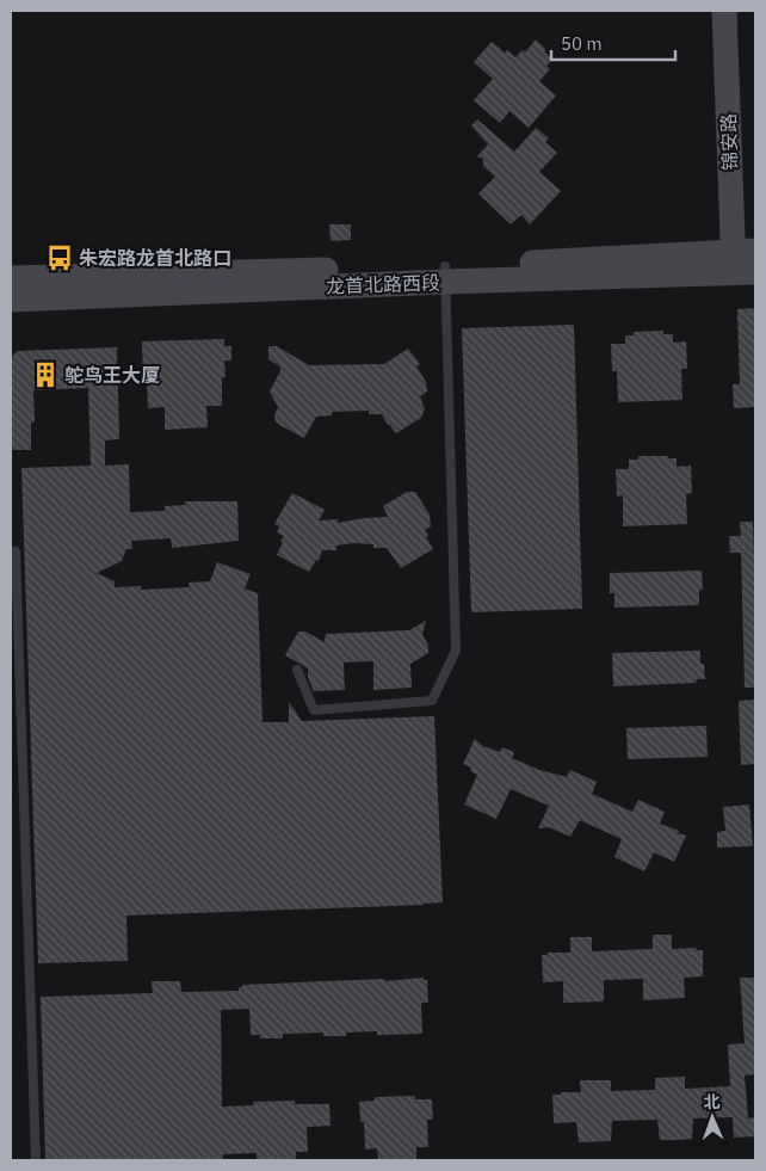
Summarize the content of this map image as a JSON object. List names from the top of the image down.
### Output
{
  "streets": {
    "street": ["锦安路", "龙首北路西段"]
  },
  "crossings": [
    ["锦安路", "龙首北路西段"]
  ],
  "places": {
    "bus stop": ["朱宏路龙首北路口"],
    "building": ["鸵鸟王大厦"]
  },
  "scale_bar": "50 m",
  "north": "top"
}
